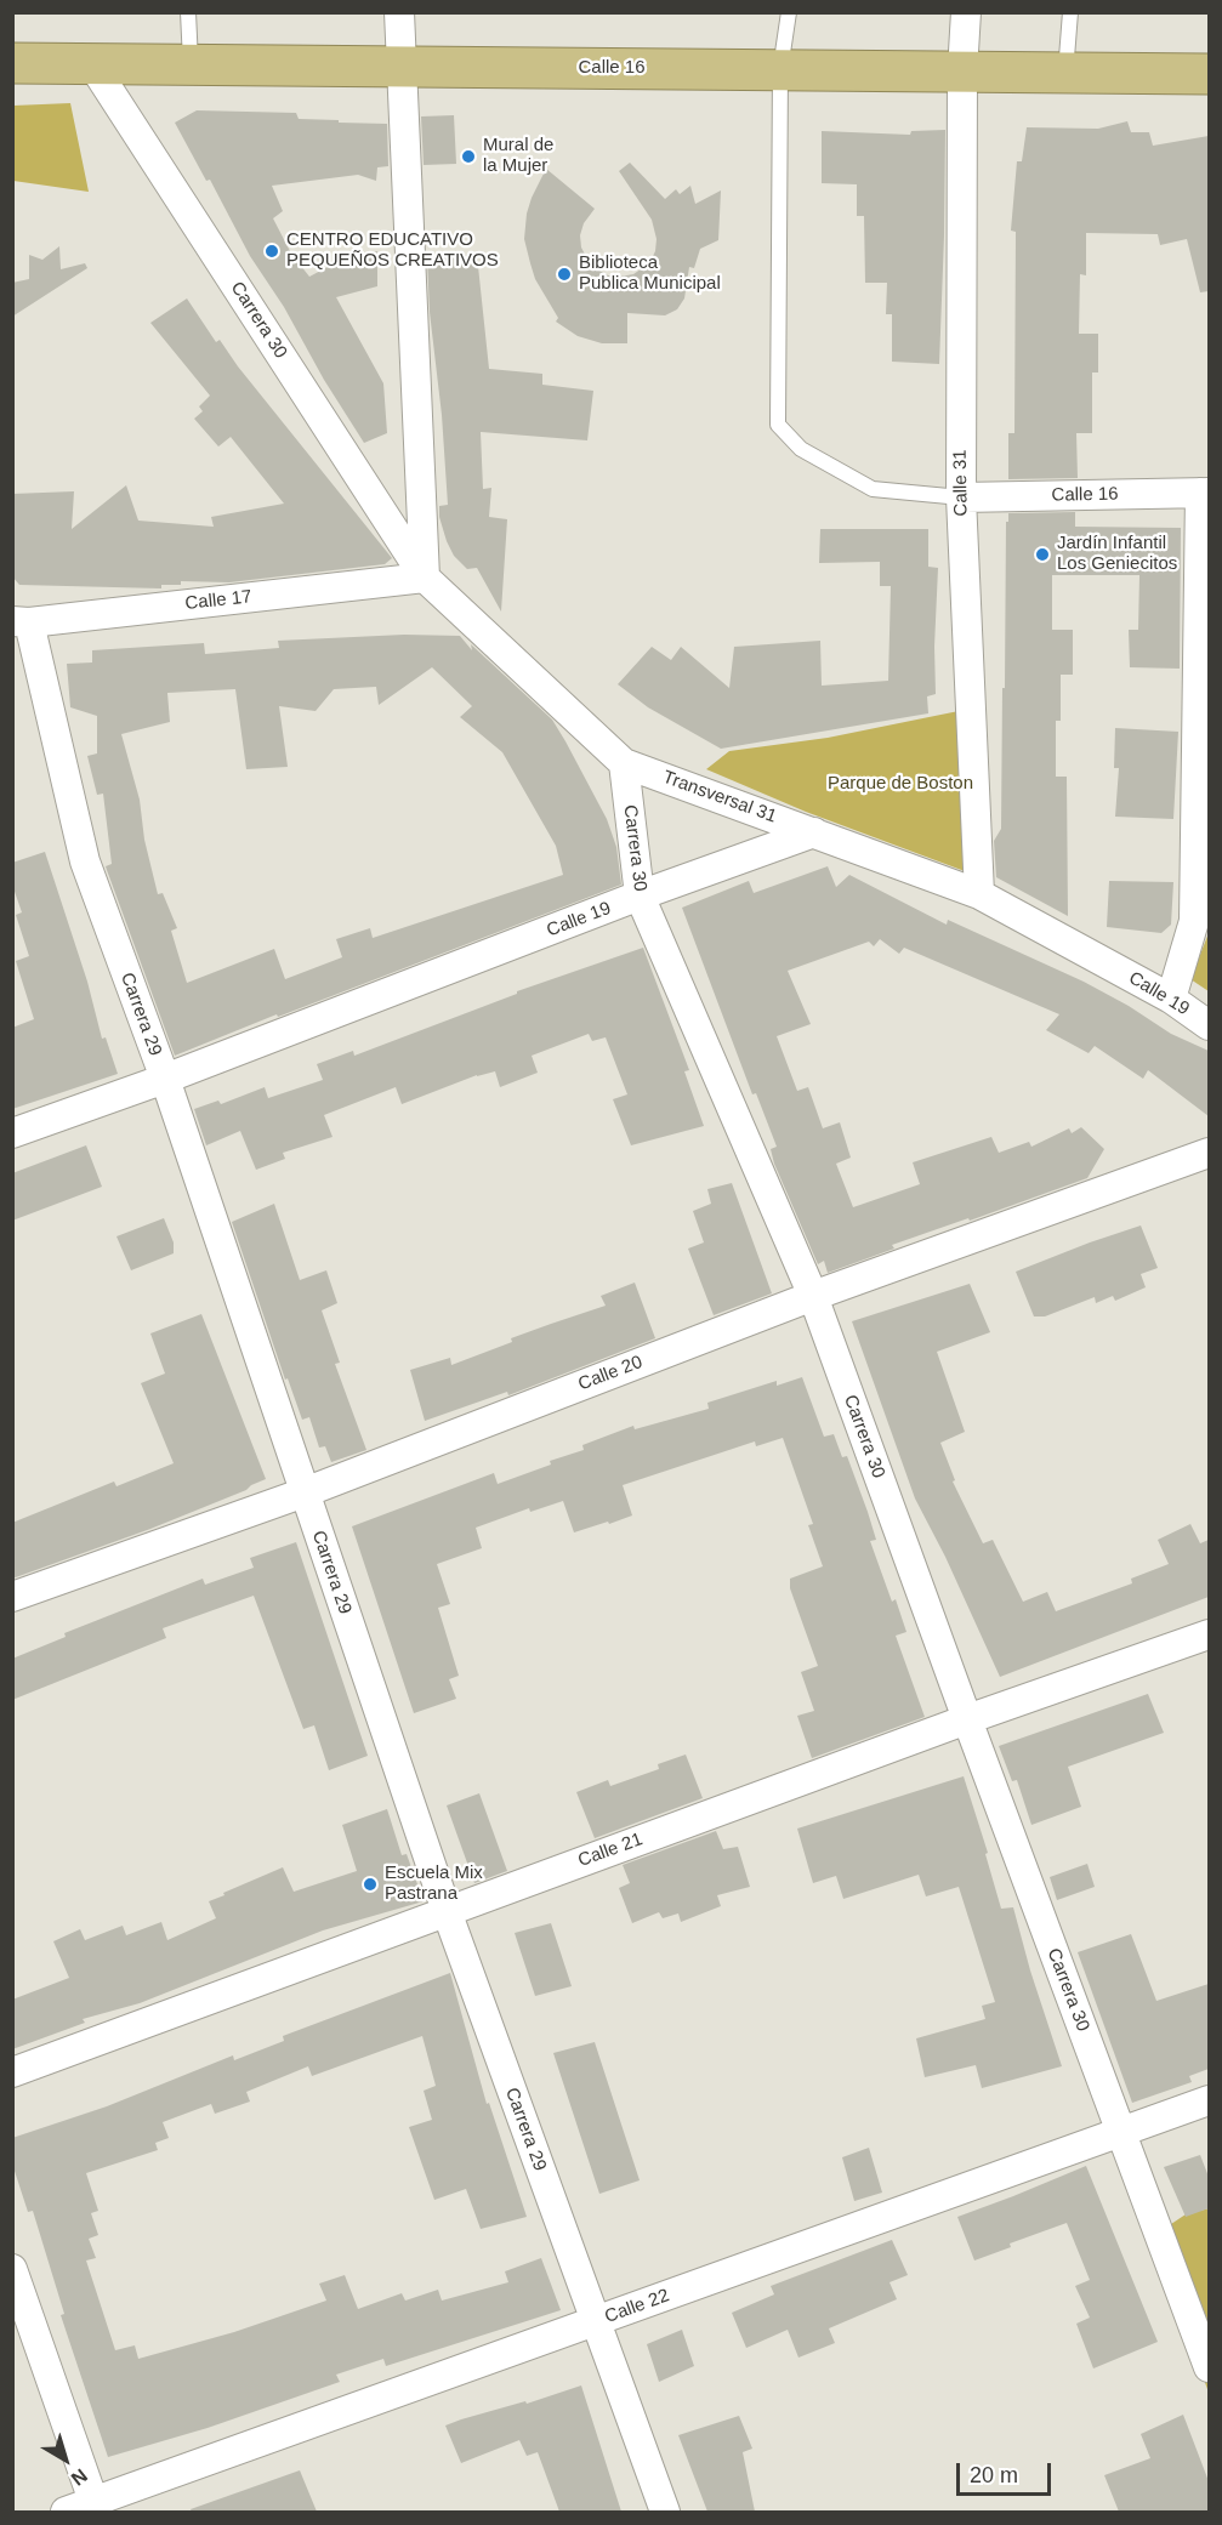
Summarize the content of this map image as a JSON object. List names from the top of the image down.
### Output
{
  "streets": {
    "highway": ["Calle 16"],
    "street": [
      "Carrera 30",
      "Calle 31",
      "Calle 17",
      "Transversal 31",
      "Calle 19",
      "Carrera 29",
      "Calle 20",
      "Calle 21",
      "Calle 22"
    ]
  },
  "crossings": [
    ["Calle 16", "Carrera 30"],
    ["Calle 16", "Calle 31"],
    ["Carrera 30", "Calle 17"],
    ["Carrera 30", "Transversal 31"],
    ["Carrera 30", "Calle 19"],
    ["Carrera 30", "Calle 20"],
    ["Carrera 30", "Calle 21"],
    ["Carrera 30", "Calle 22"],
    ["Calle 31", "Calle 19"],
    ["Calle 17", "Carrera 29"],
    ["Transversal 31", "Calle 19"],
    ["Calle 19", "Carrera 29"],
    ["Carrera 29", "Calle 20"],
    ["Carrera 29", "Calle 21"],
    ["Carrera 29", "Calle 22"]
  ],
  "parks": ["Parque de Boston"],
  "places": [
    "Mural de la Mujer",
    "CENTRO EDUCATIVO PEQUEÑOS CREATIVOS",
    "Biblioteca Publica Municipal",
    "Jardín Infantil Los Geniecitos",
    "Escuela Mix Pastrana"
  ],
  "scale_bar": "20 m",
  "north": "bottom right"
}
